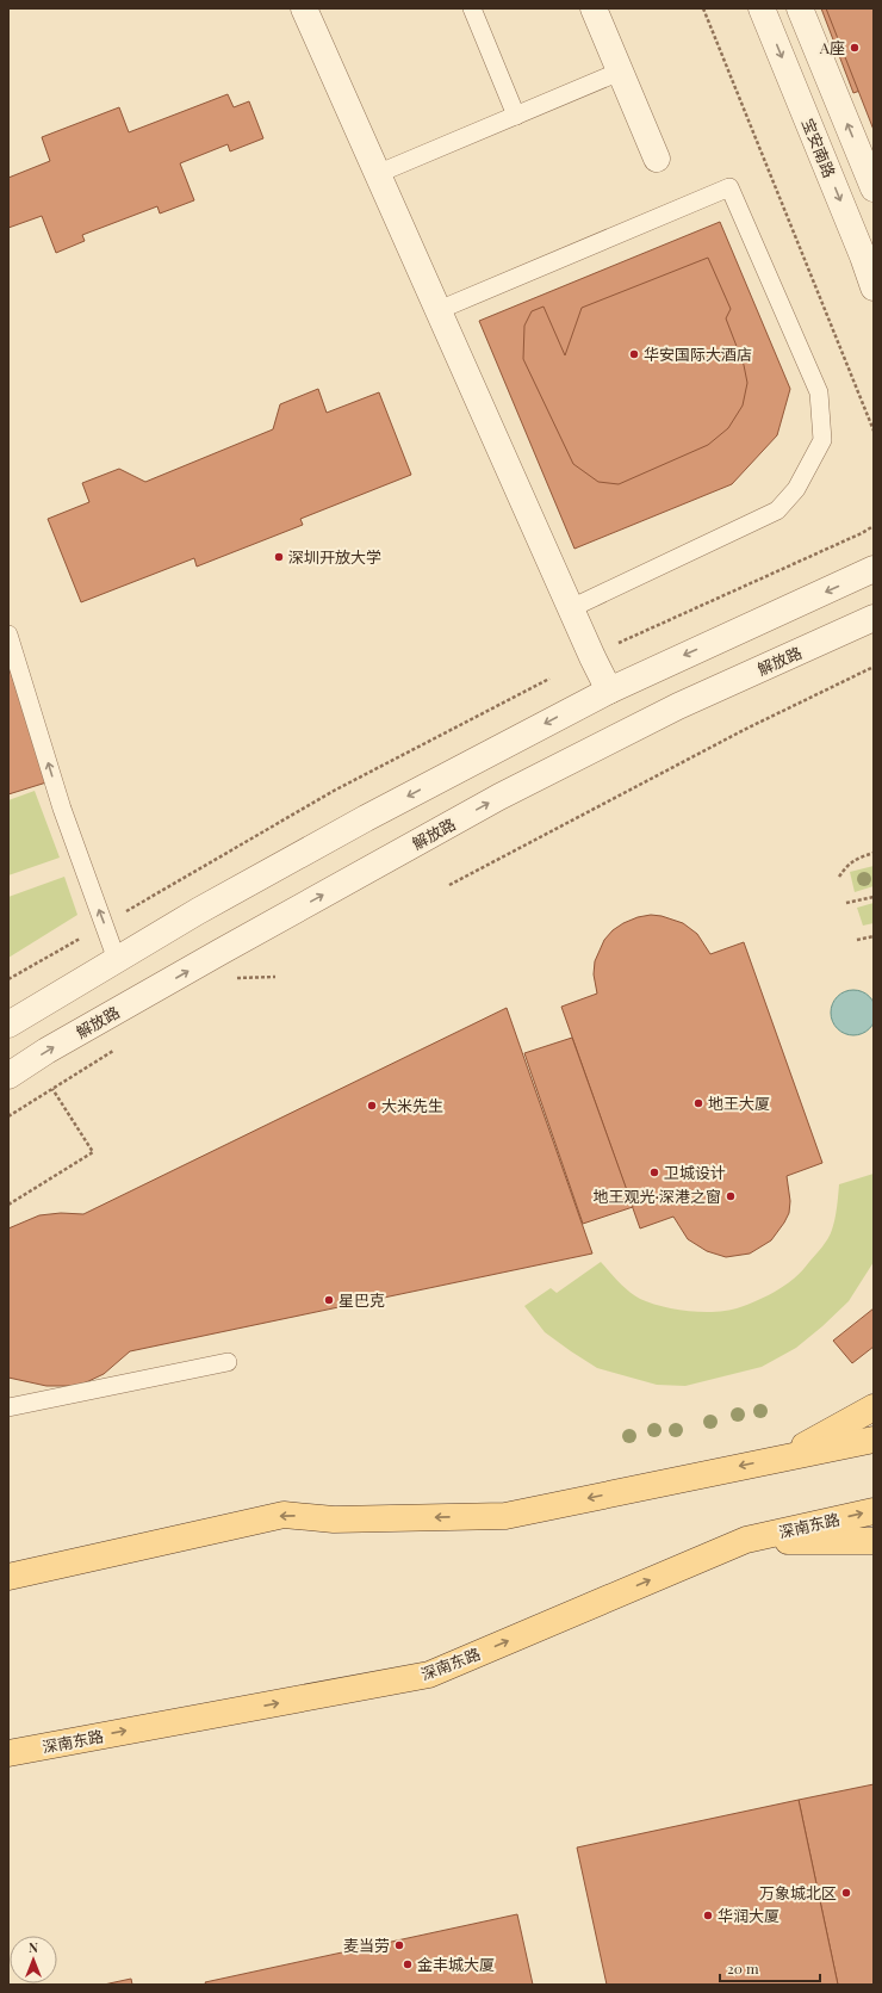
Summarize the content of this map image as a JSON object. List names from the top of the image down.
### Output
{
  "streets": {
    "main road": ["深南东路"],
    "street": ["宝安南路", "解放路"]
  },
  "places": [
    "A座",
    "华安国际大酒店",
    "深圳开放大学",
    "地王大厦",
    "大米先生",
    "卫城设计",
    "地王观光·深港之窗",
    "星巴克",
    "万象城北区",
    "华润大厦",
    "麦当劳",
    "金丰城大厦"
  ],
  "scale_bar": "20 m",
  "north": "top"
}
